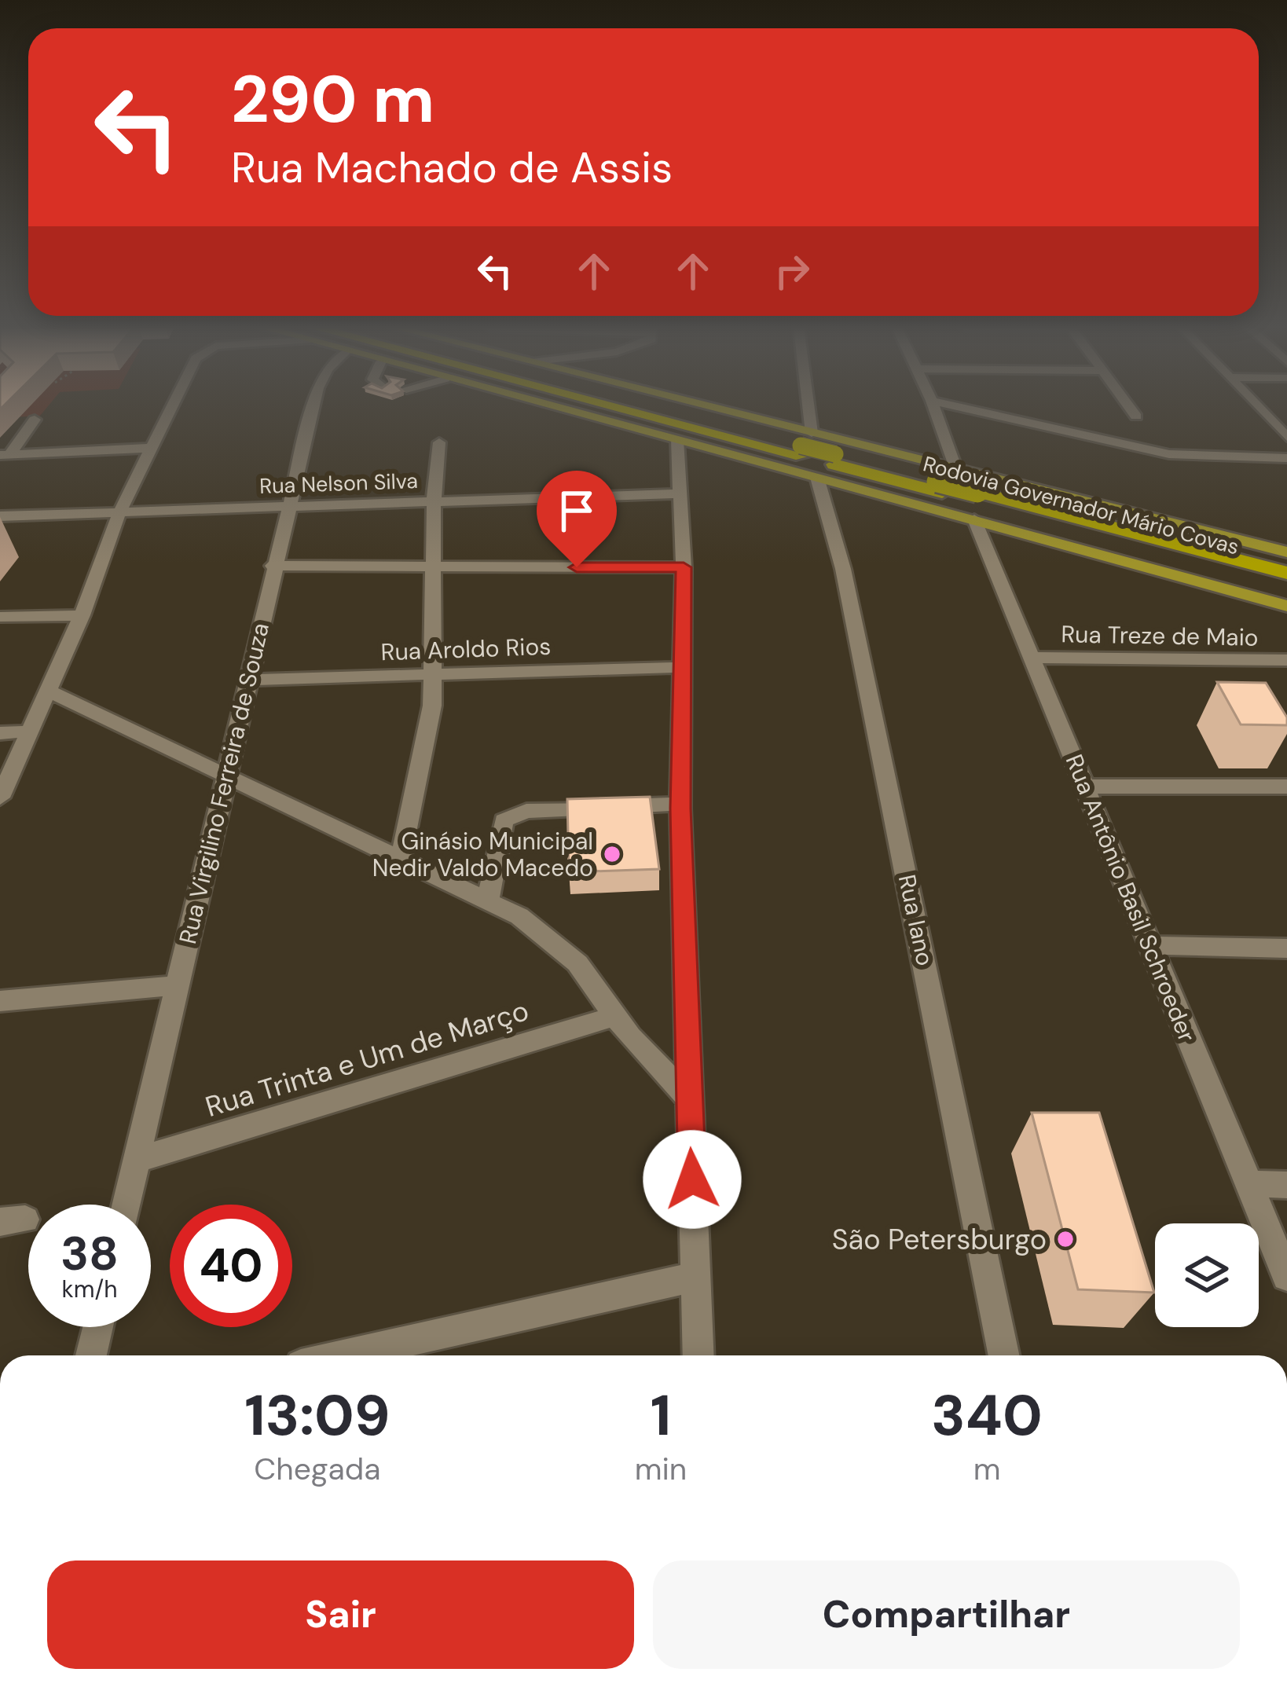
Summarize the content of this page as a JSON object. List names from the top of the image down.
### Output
{
  "streets": {
    "highway": ["Rodovia Governador Mário Covas"],
    "street": [
      "Rua Nelson Silva",
      "Rua Treze de Maio",
      "Rua Aroldo Rios",
      "Rua Virgilino Ferreira de Souza",
      "Rua Antônio Basil Schroeder",
      "Rua Iano",
      "Rua Trinta e Um de Março"
    ]
  },
  "crossings": [
    ["Rua Nelson Silva", "Rua Virgilino Ferreira de Souza"],
    ["Rodovia Governador Mário Covas", "Rua Antônio Basil Schroeder"],
    ["Rodovia Governador Mário Covas", "Rua Iano"],
    ["Rua Treze de Maio", "Rua Antônio Basil Schroeder"],
    ["Rua Aroldo Rios", "Rua Virgilino Ferreira de Souza"],
    ["Rua Virgilino Ferreira de Souza", "Rua Trinta e Um de Março"]
  ],
  "places": ["Ginásio Municipal Nedir Valdo Macedo", "São Petersburgo"],
  "page": {
    "turn": ["290 m", "Rua Machado de Assis"],
    "speed": "38 km/h",
    "limit": "40",
    "eta": [
      "13:09",
      "Chegada",
      "1",
      "min",
      "340",
      "m"
    ],
    "buttons": ["Sair", "Compartilhar"]
  }
}
